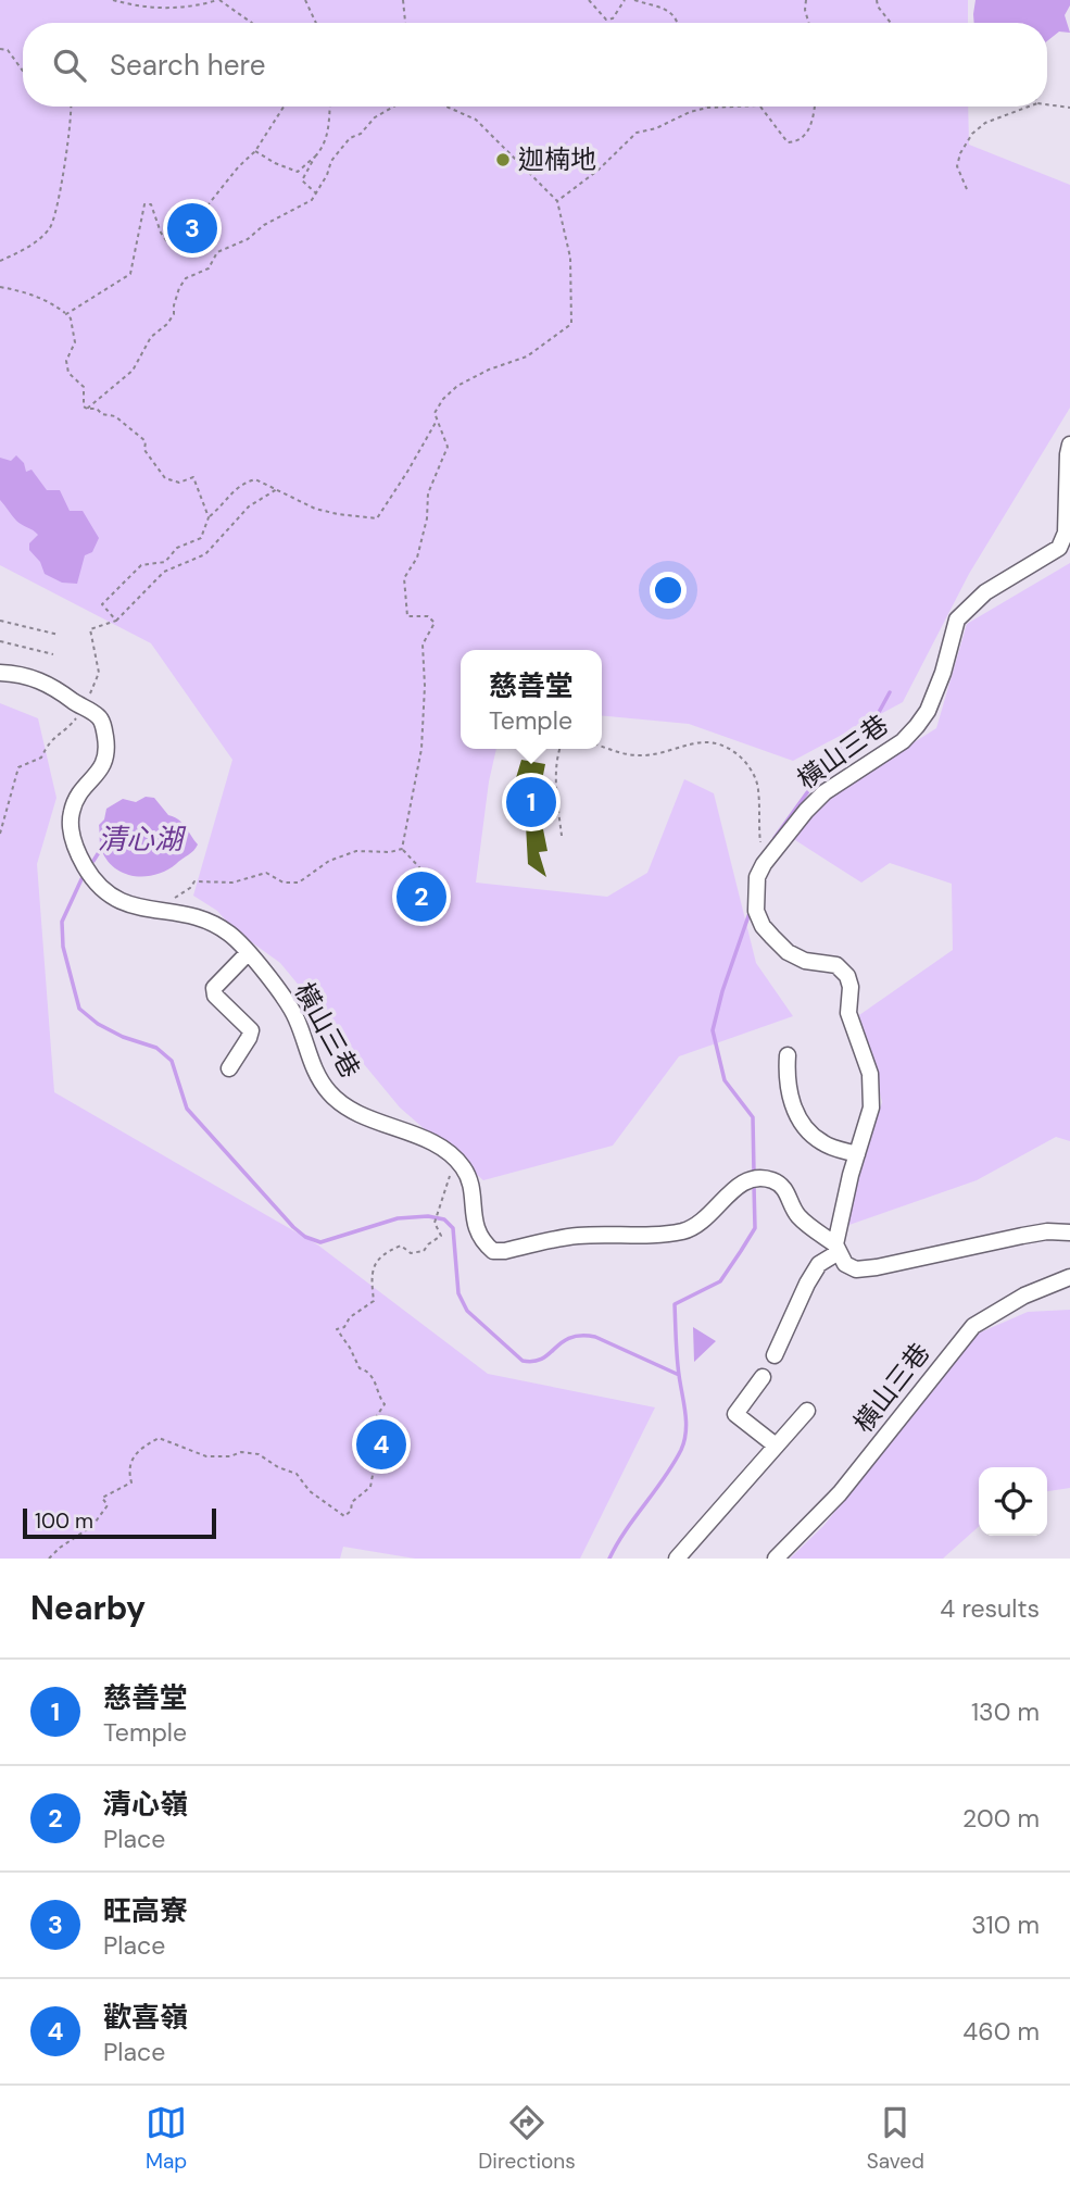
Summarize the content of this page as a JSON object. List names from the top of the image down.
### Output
{
  "streets": {
    "lane": ["橫山三巷"]
  },
  "water": ["清心湖"],
  "places": ["迦楠地"],
  "scale_bar": "100 m",
  "page": {
    "search": "Search here",
    "pins": [
      "3",
      "1",
      "2",
      "4"
    ],
    "popup": ["慈善堂", "Temple"],
    "scale": "100 m",
    "heading": ["Nearby", "4 results"],
    "list": [
      {
        "mark": "1",
        "name": "慈善堂",
        "note": "Temple",
        "value": "130 m"
      },
      {
        "mark": "2",
        "name": "清心嶺",
        "note": "Place",
        "value": "200 m"
      },
      {
        "mark": "3",
        "name": "旺高寮",
        "note": "Place",
        "value": "310 m"
      },
      {
        "mark": "4",
        "name": "歡喜嶺",
        "note": "Place",
        "value": "460 m"
      }
    ],
    "nav": ["Map", "Directions", "Saved"]
  }
}
